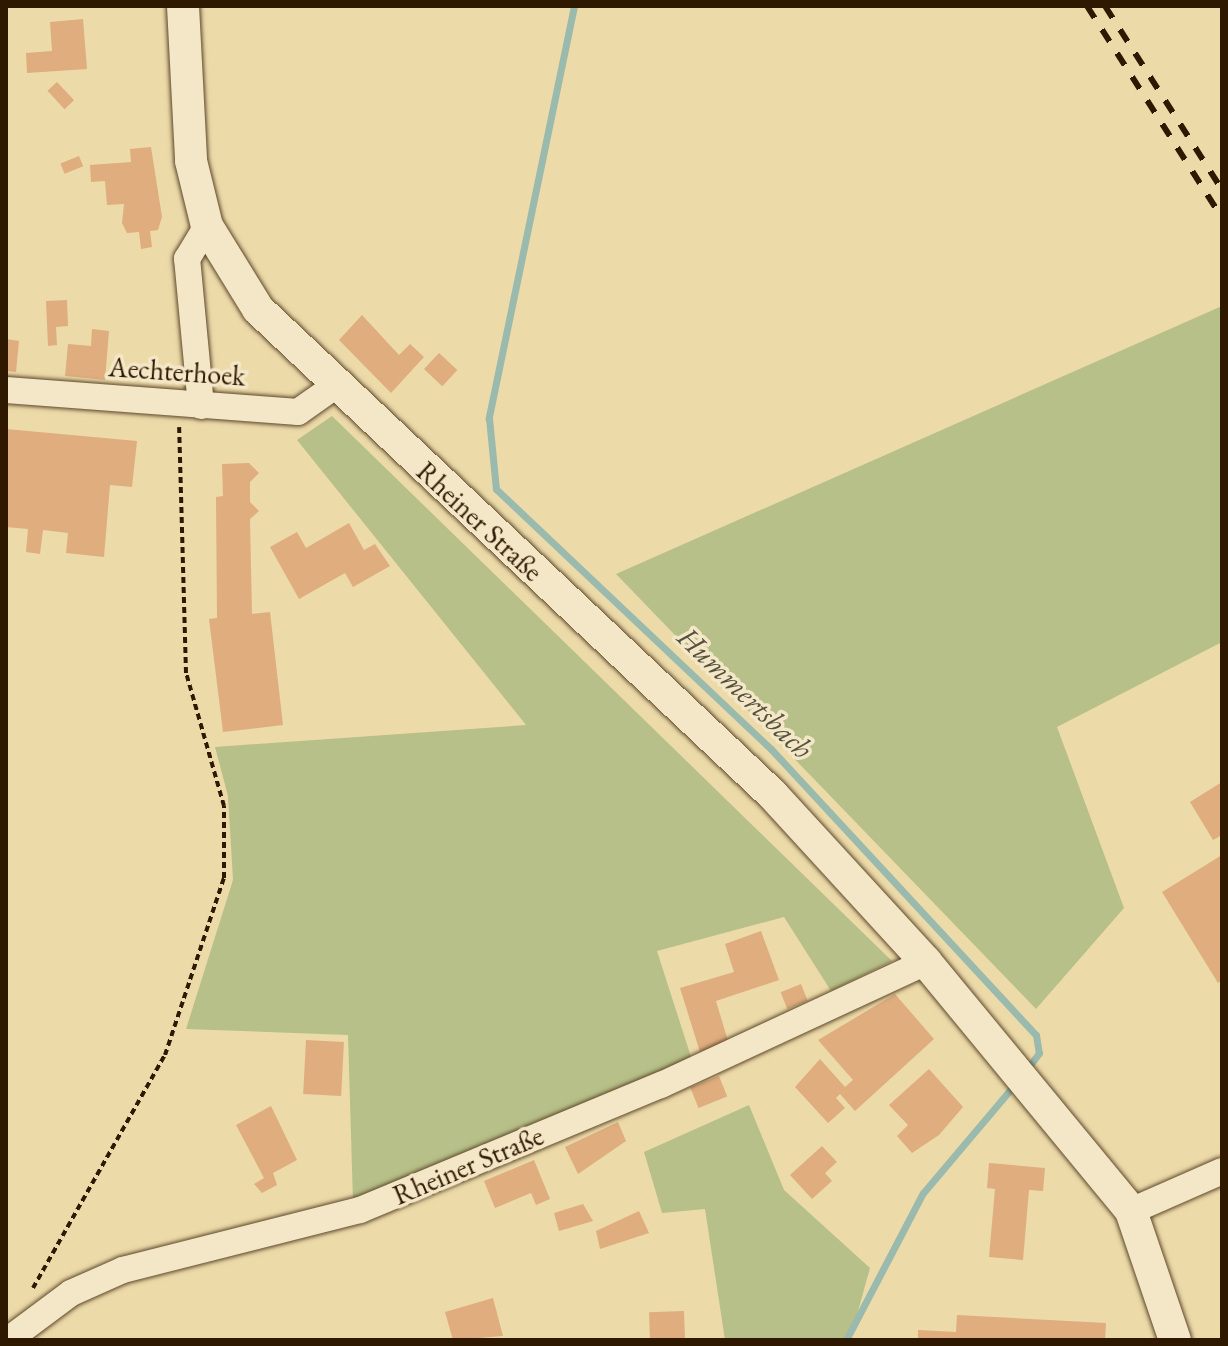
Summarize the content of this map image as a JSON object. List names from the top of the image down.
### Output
{
  "streets": {
    "street": ["Aechterhoek", "Rheiner Straße"]
  },
  "crossings": [
    ["Aechterhoek", "Rheiner Straße"]
  ],
  "water": ["Hummertsbach"]
}
